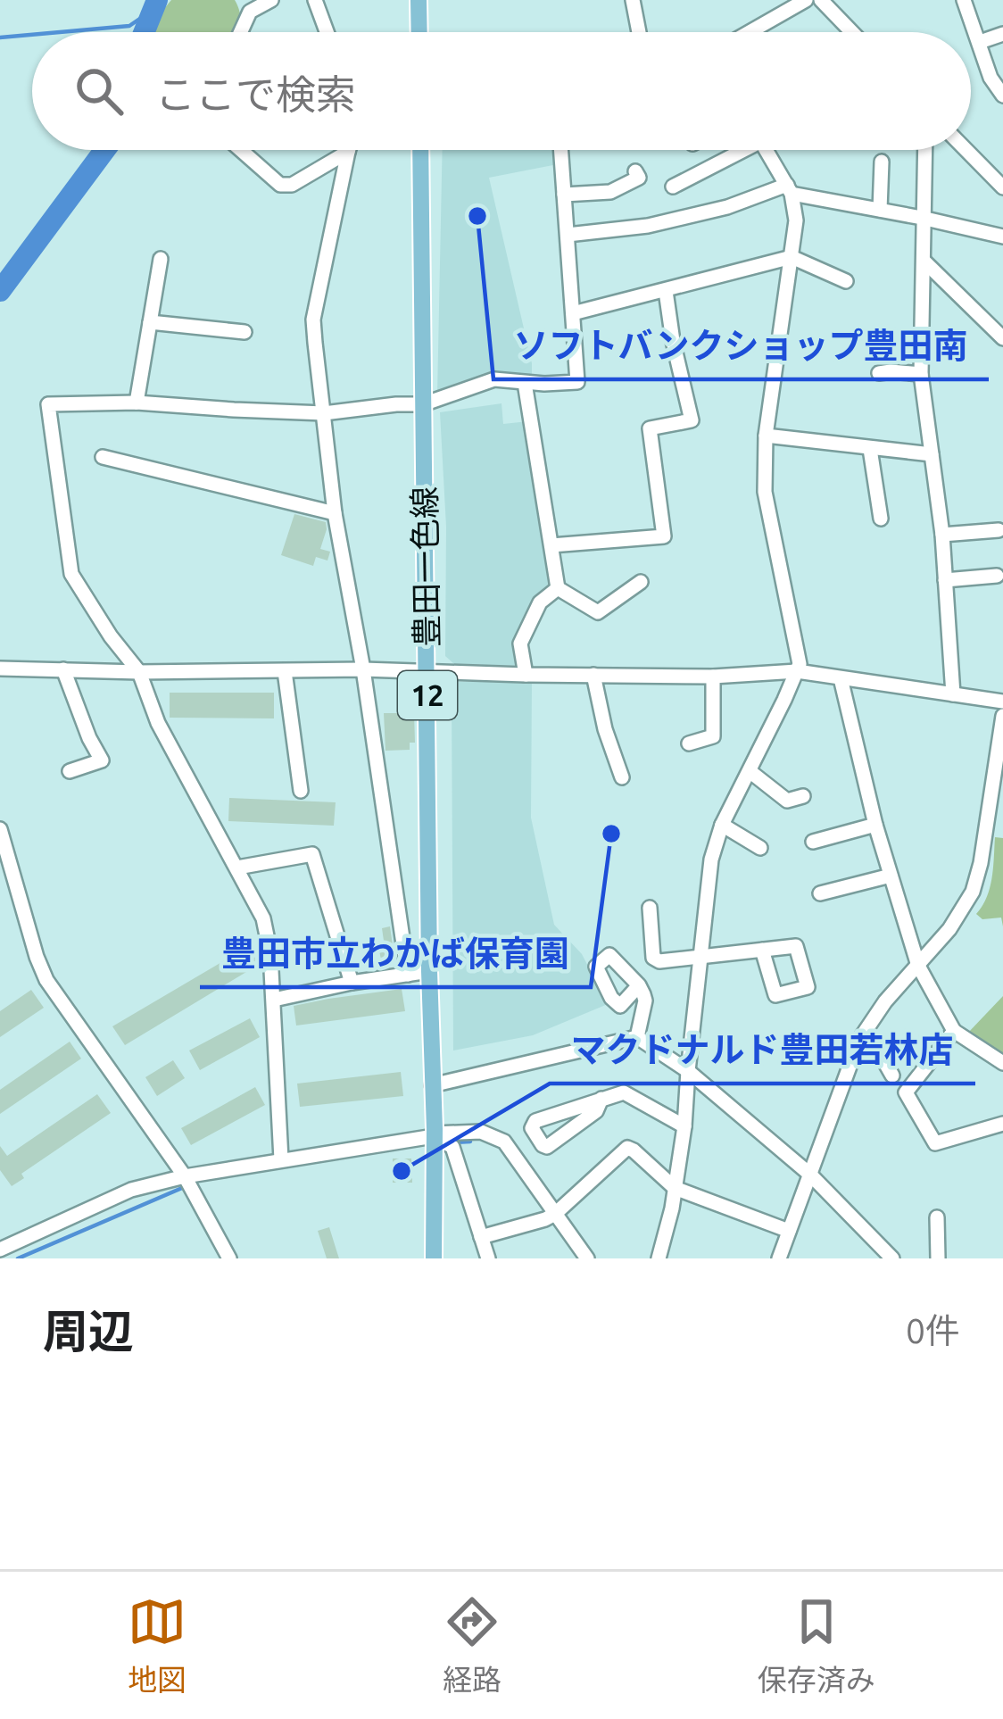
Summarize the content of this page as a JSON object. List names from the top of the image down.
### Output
{
  "streets": {
    "main road": ["豊田一色線", "12"]
  },
  "places": ["ソフトバンクショップ豊田南", "豊田市立わかば保育園", "マクドナルド豊田若林店"],
  "page": {
    "search": "ここで検索",
    "heading": ["周辺", "0件"],
    "nav": ["地図", "経路", "保存済み"]
  }
}
